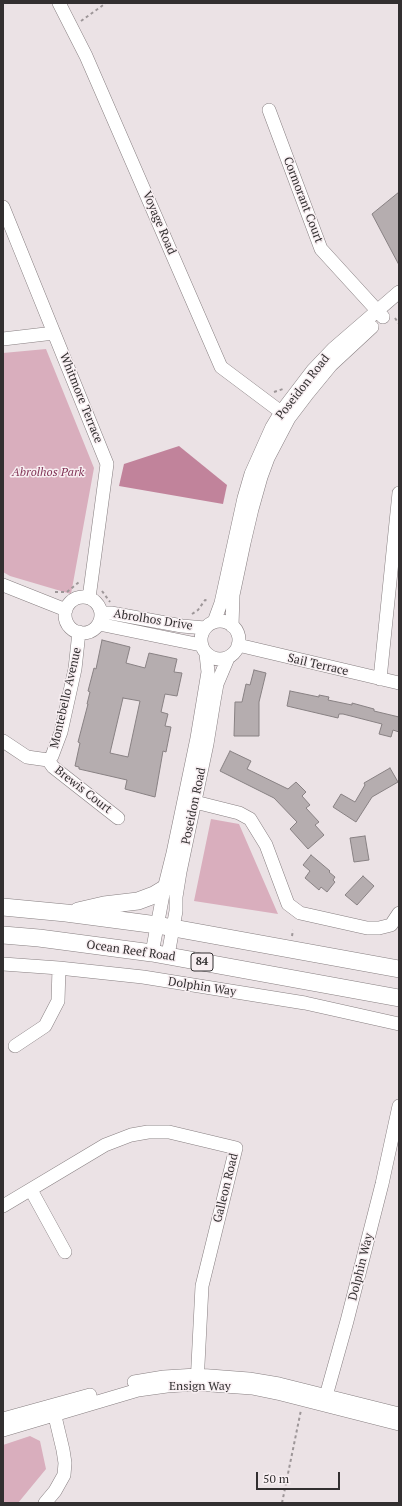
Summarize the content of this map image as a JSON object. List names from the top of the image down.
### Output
{
  "streets": {
    "main road": ["Ocean Reef Road", "84"],
    "street": [
      "Cormorant Court",
      "Voyage Road",
      "Poseidon Road",
      "Whitmore Terrace",
      "Abrolhos Drive",
      "Sail Terrace",
      "Montebello Avenue",
      "Brewis Court",
      "Dolphin Way",
      "Galleon Road",
      "Ensign Way"
    ]
  },
  "crossings": [
    ["Cormorant Court", "Poseidon Road"],
    ["Voyage Road", "Poseidon Road"],
    ["Poseidon Road", "Abrolhos Drive"],
    ["Poseidon Road", "Sail Terrace"],
    ["Poseidon Road", "Ocean Reef Road"],
    ["Poseidon Road", "84"],
    ["Whitmore Terrace", "Abrolhos Drive"],
    ["Whitmore Terrace", "Montebello Avenue"],
    ["Abrolhos Drive", "Sail Terrace"],
    ["Abrolhos Drive", "Montebello Avenue"],
    ["Montebello Avenue", "Brewis Court"],
    ["Dolphin Way", "Ensign Way"],
    ["Galleon Road", "Ensign Way"]
  ],
  "parks": ["Abrolhos Park"],
  "scale_bar": "50 m"
}
